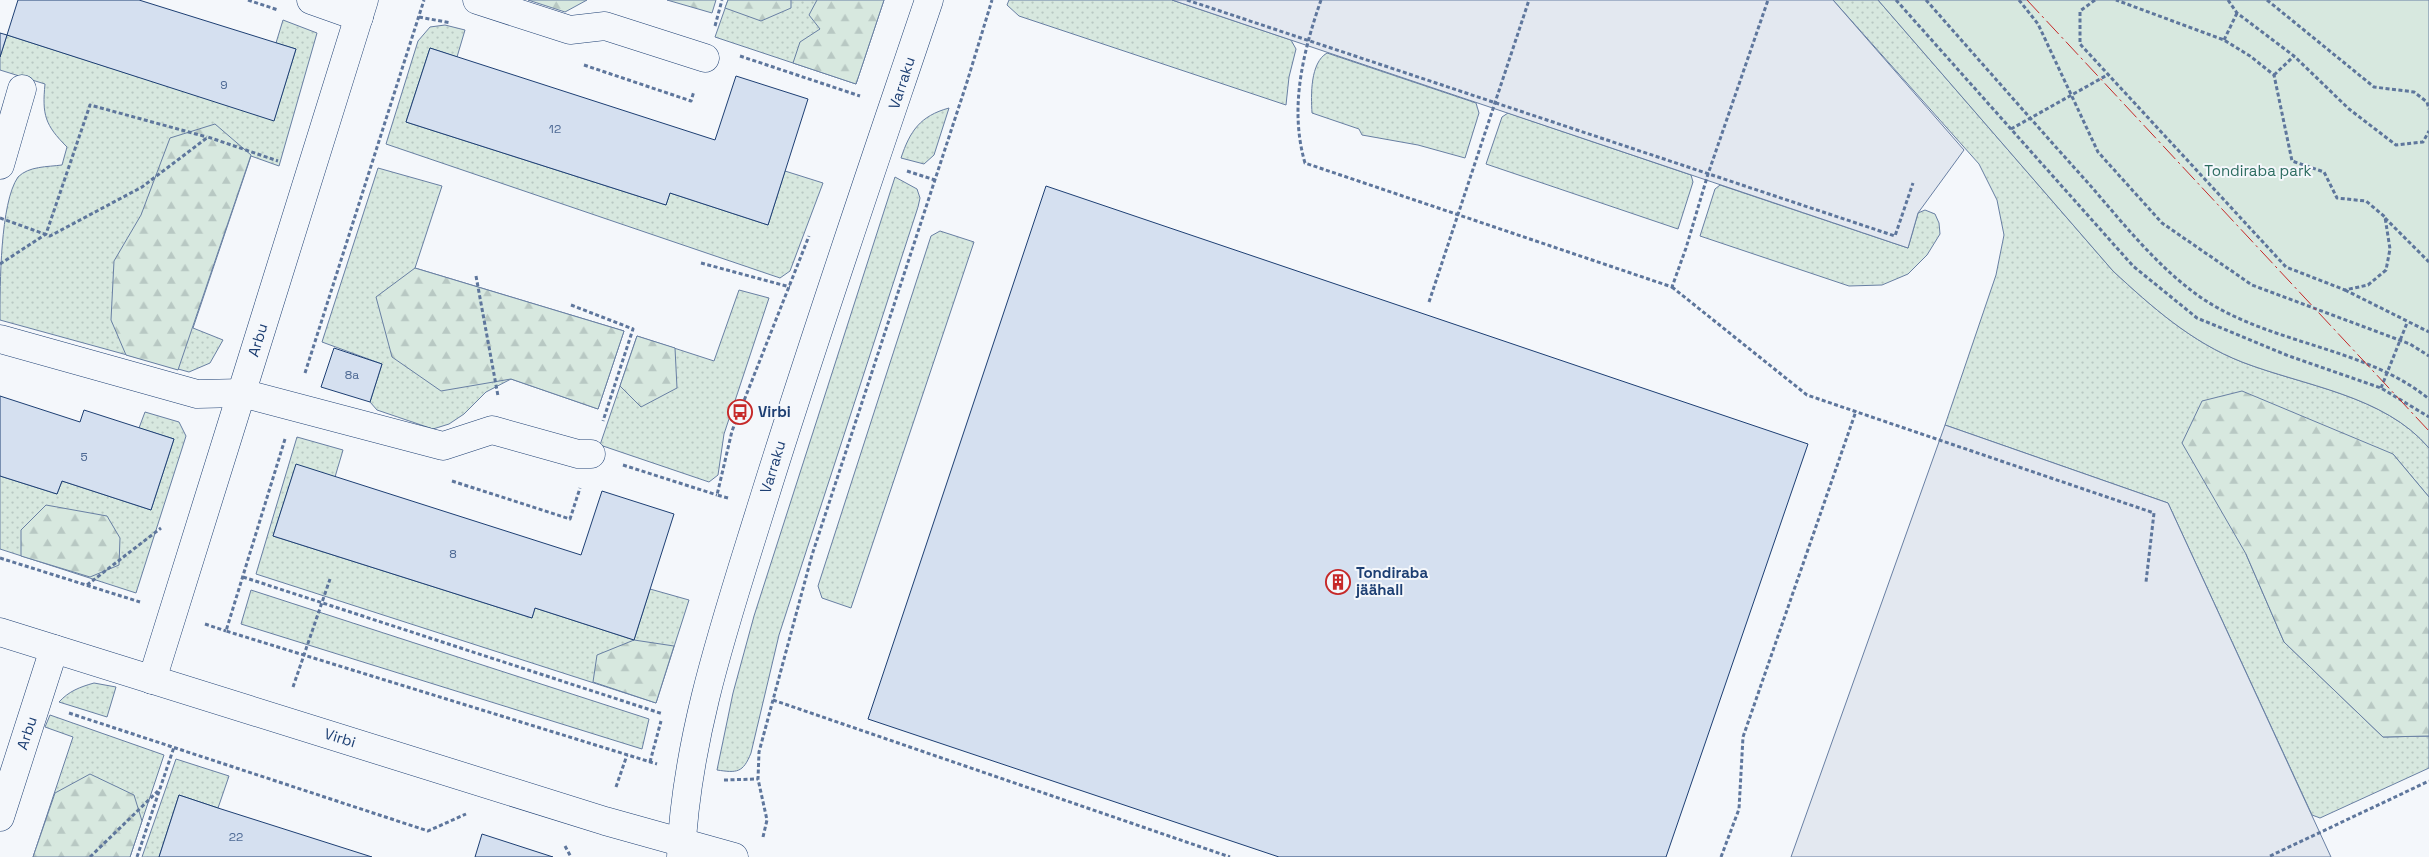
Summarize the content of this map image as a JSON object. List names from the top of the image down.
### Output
{
  "streets": {
    "street": ["Varraku", "Arbu", "Virbi"]
  },
  "crossings": [
    ["Varraku", "Virbi"],
    ["Arbu", "Virbi"]
  ],
  "parks": ["Tondiraba park"],
  "places": {
    "bus stop": ["Virbi"],
    "building": ["Tondiraba jäähall"]
  },
  "house_numbers": [
    "9",
    "12",
    "8a",
    "5",
    "8",
    "22"
  ]
}
